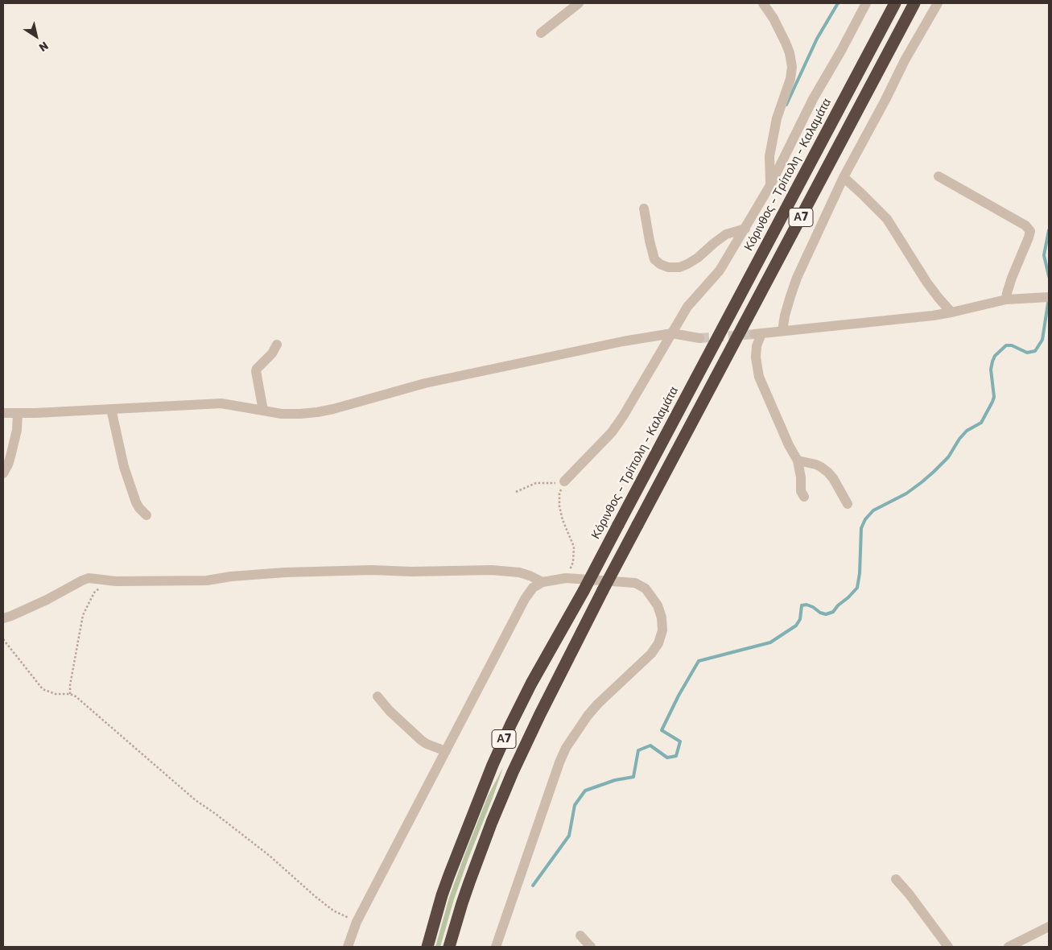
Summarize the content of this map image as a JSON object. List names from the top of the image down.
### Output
{
  "streets": {
    "highway": ["Κόρινθος - Τρίπολη - Καλαμάτα", "Α7"]
  },
  "north": "bottom right"
}
